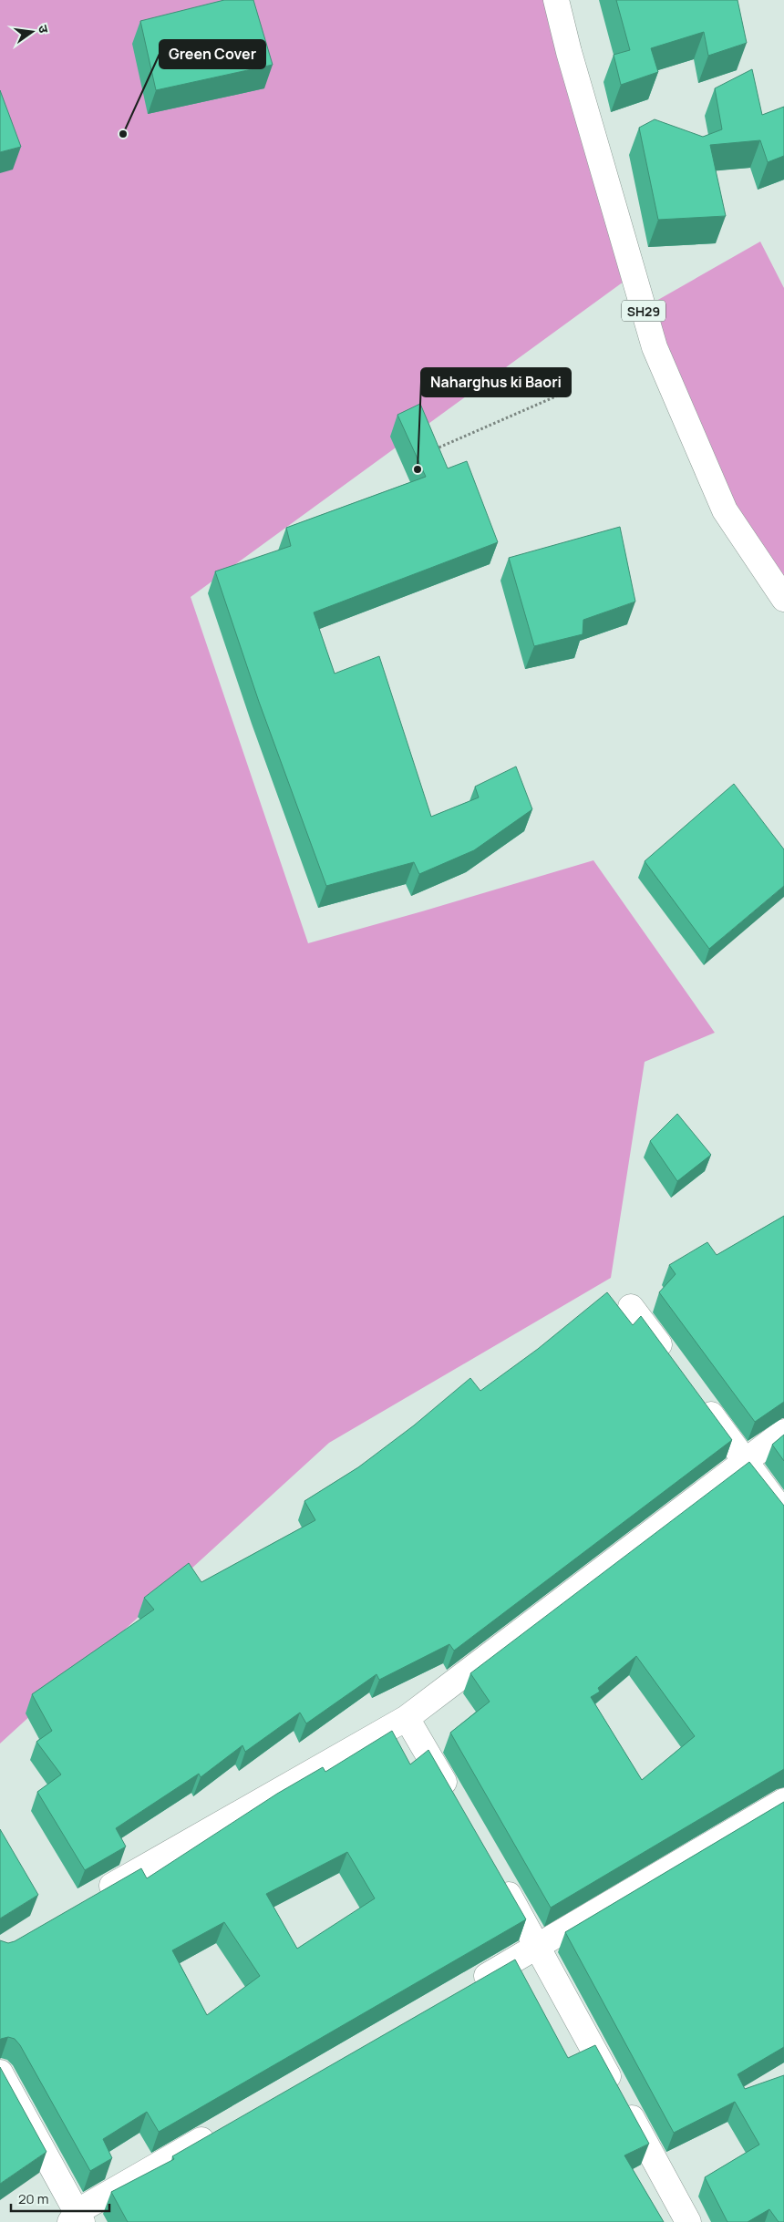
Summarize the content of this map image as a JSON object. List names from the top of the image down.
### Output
{
  "streets": {
    "street": ["SH29"]
  },
  "places": ["Green Cover", "Naharghus ki Baori"],
  "scale_bar": "20 m",
  "north": "right"
}
